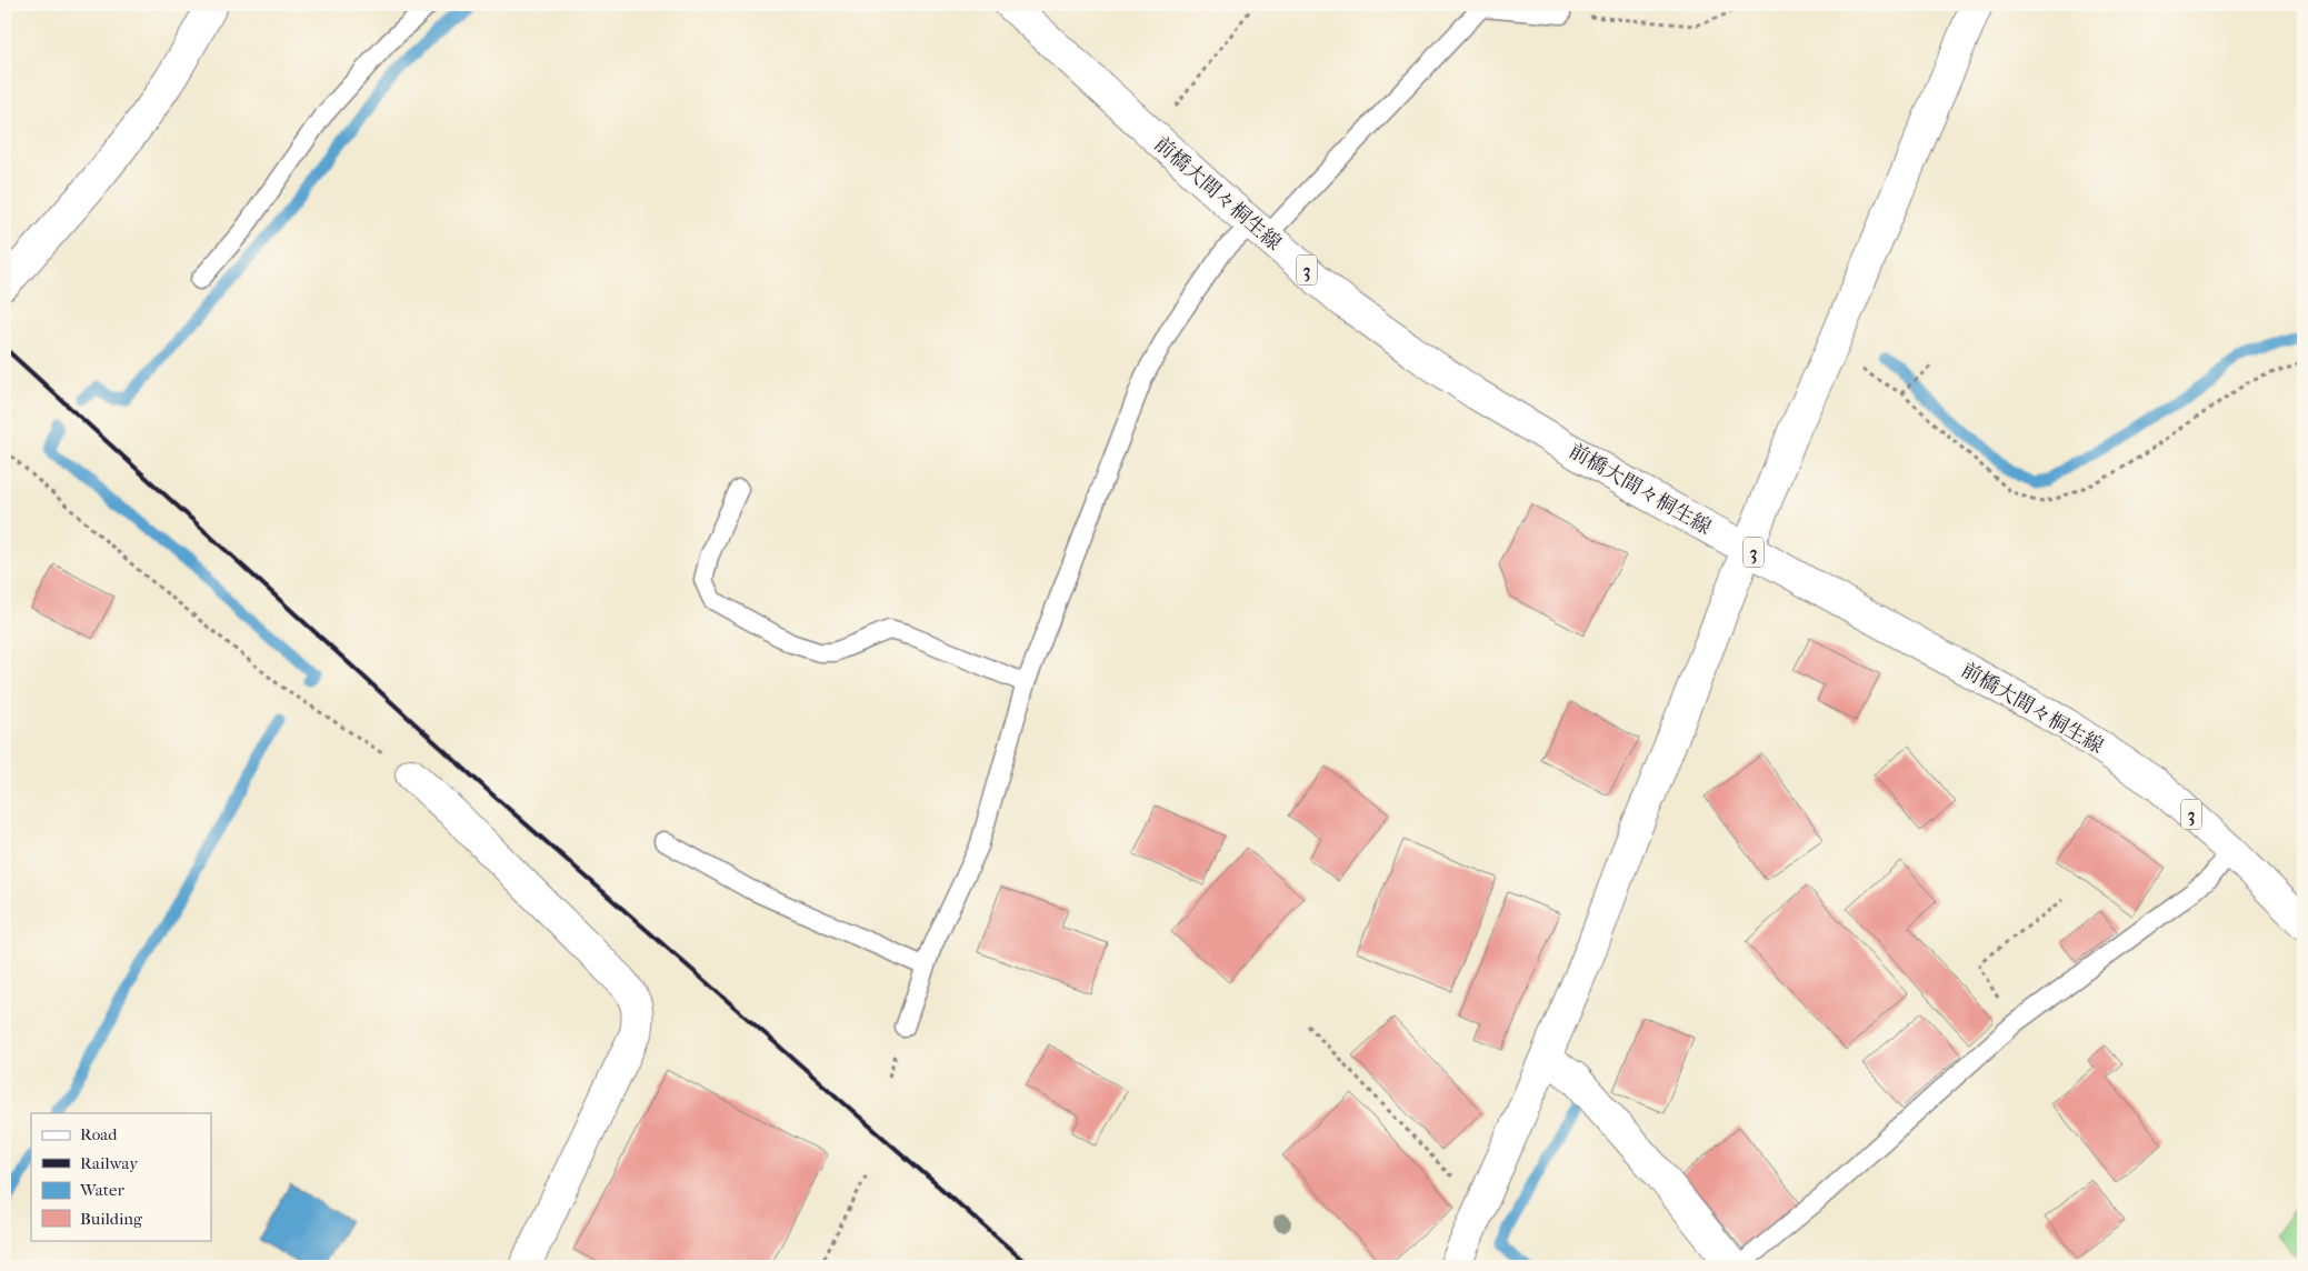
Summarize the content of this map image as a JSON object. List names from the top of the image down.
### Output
{
  "streets": {
    "street": ["前橋大間々桐生線", "3"]
  },
  "legend": [
    "Road",
    "Railway",
    "Water",
    "Building"
  ]
}
